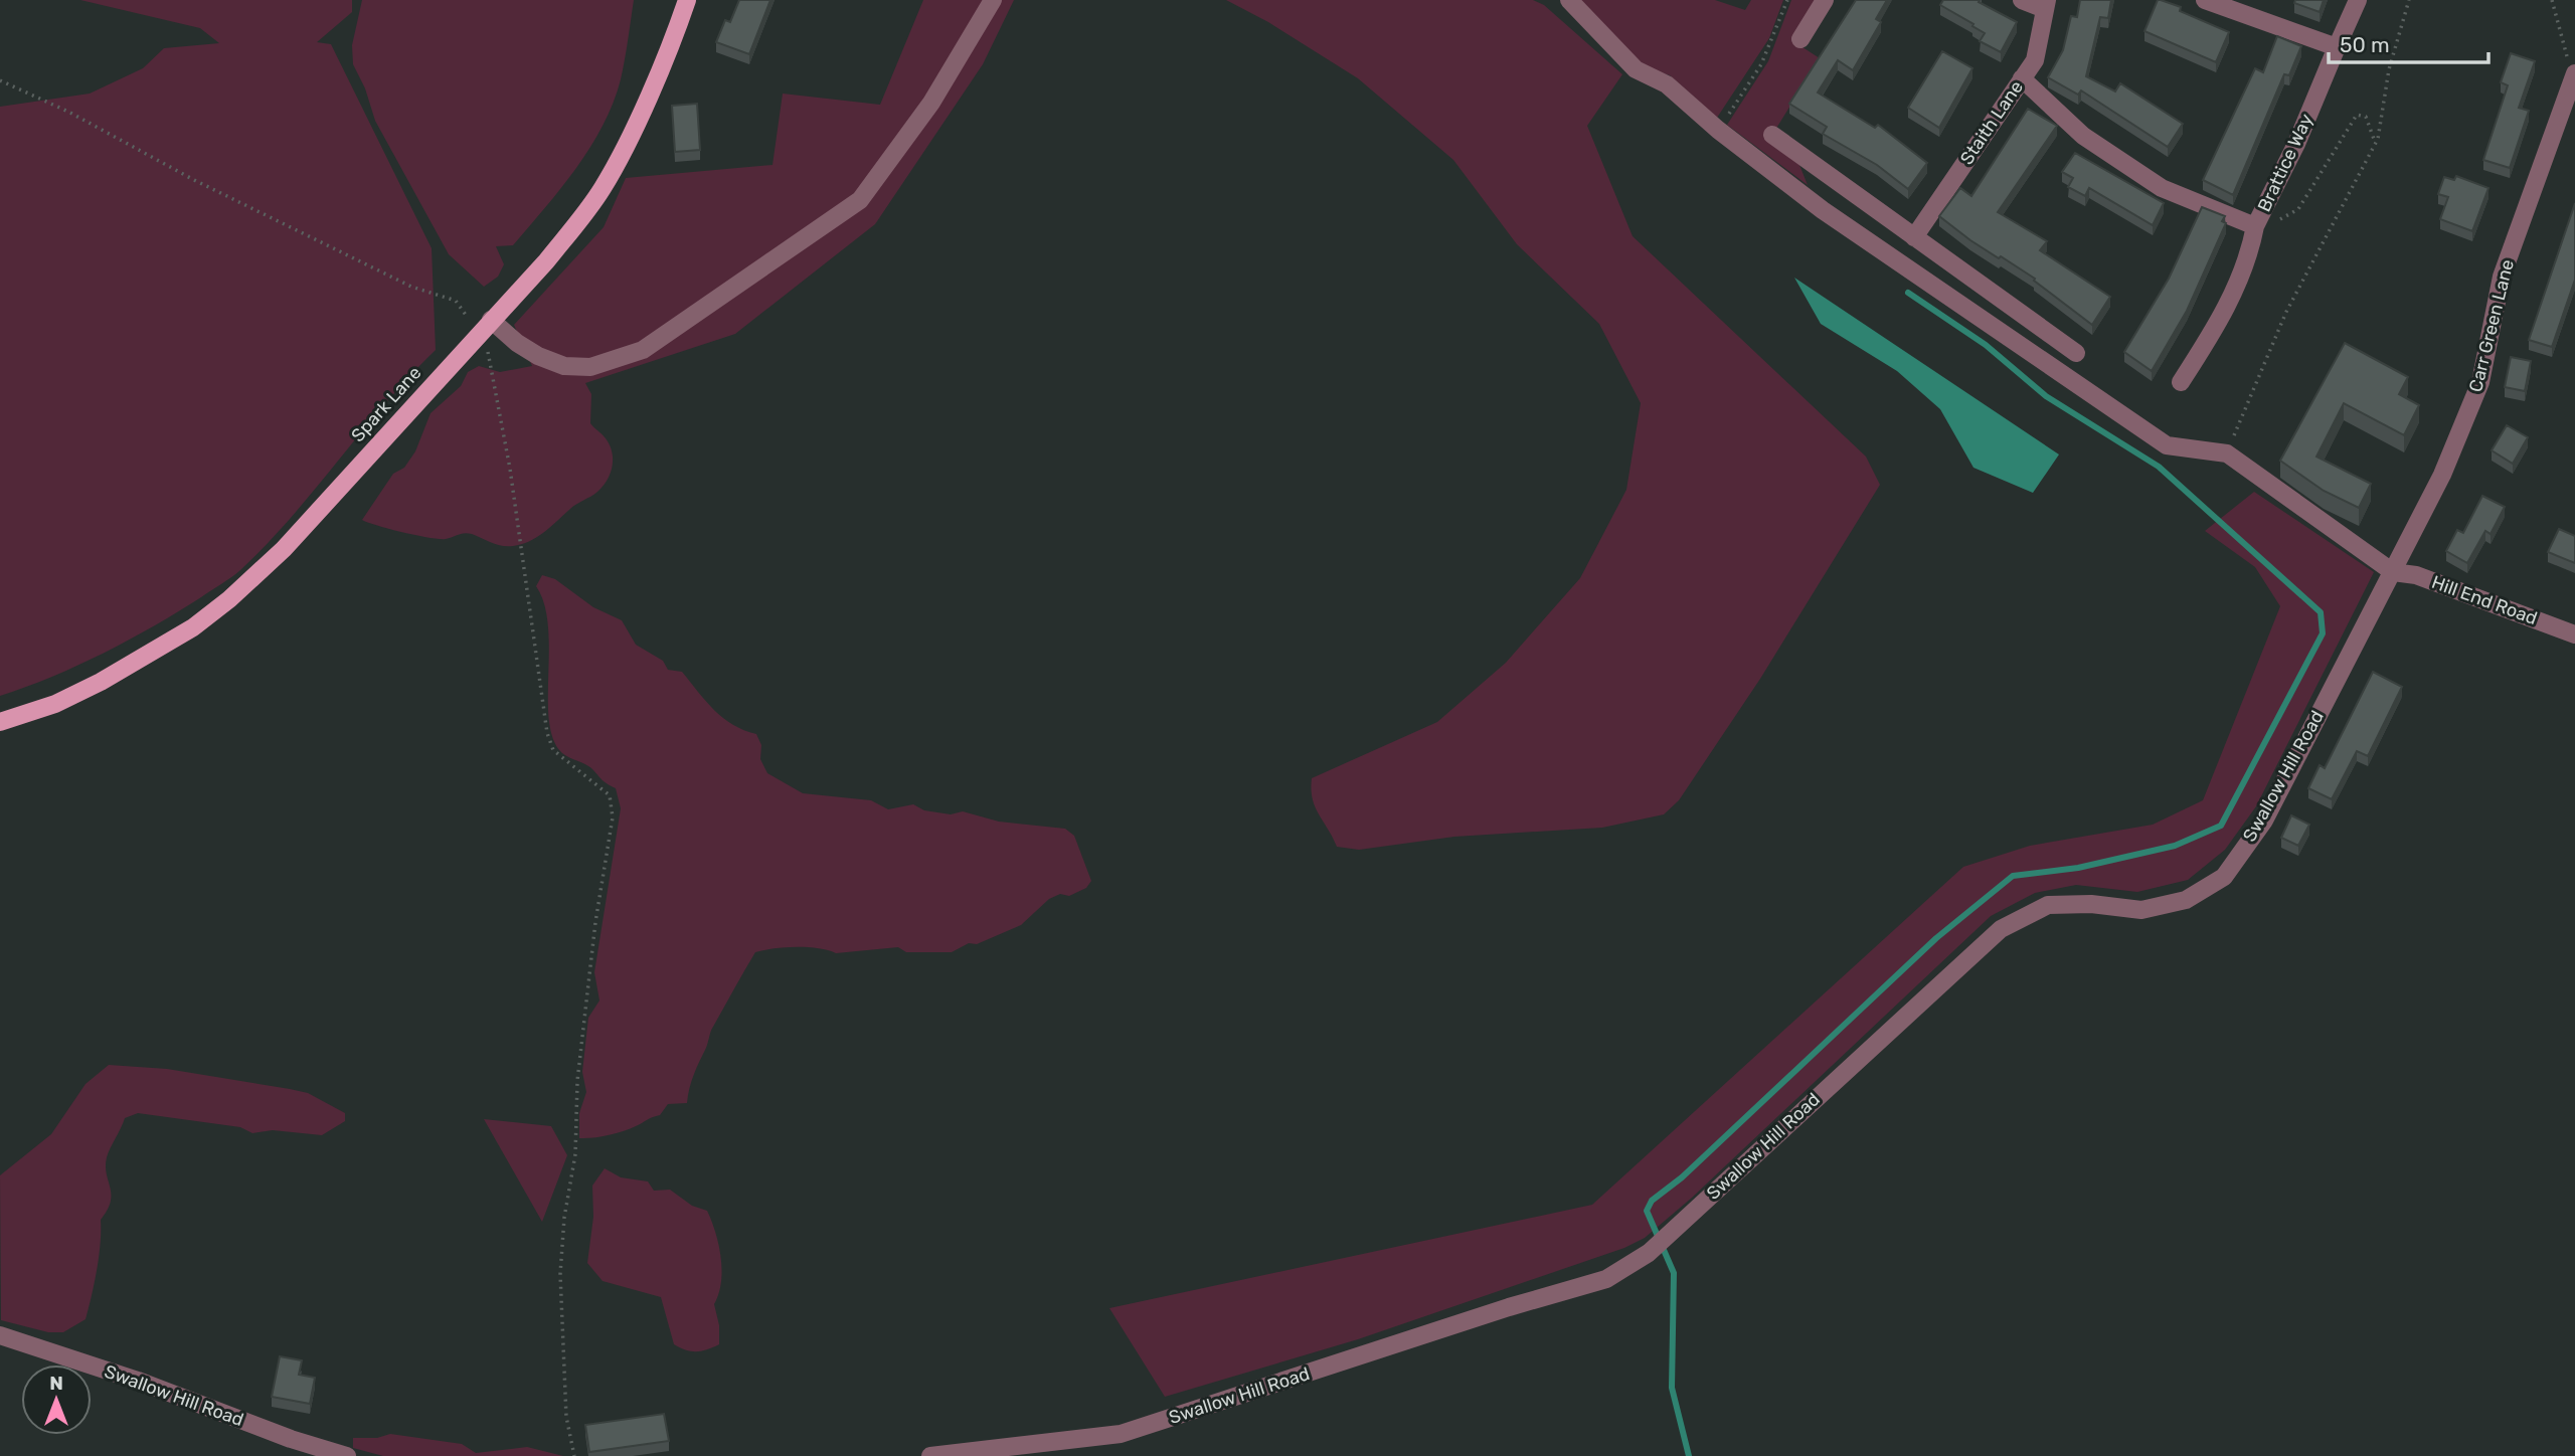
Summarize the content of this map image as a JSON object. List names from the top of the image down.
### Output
{
  "streets": {
    "main road": ["Spark Lane"],
    "street": [
      "Staith Lane",
      "Brattice Way",
      "Carr Green Lane",
      "Hill End Road",
      "Swallow Hill Road"
    ]
  },
  "crossings": [
    ["Staith Lane", "Brattice Way"],
    ["Carr Green Lane", "Hill End Road"],
    ["Carr Green Lane", "Swallow Hill Road"],
    ["Hill End Road", "Swallow Hill Road"]
  ],
  "scale_bar": "50 m",
  "north": "top"
}
